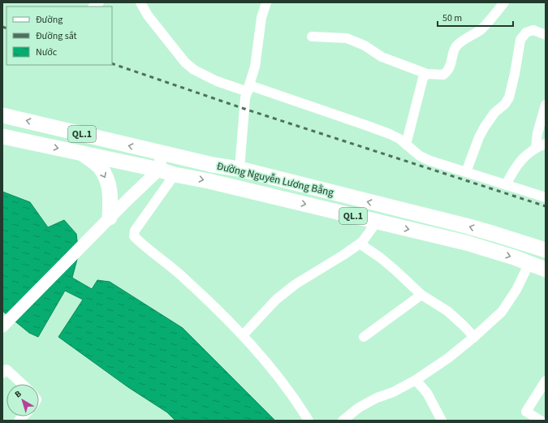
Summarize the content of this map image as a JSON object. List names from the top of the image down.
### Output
{
  "streets": {
    "highway": ["QL.1", "Đường Nguyễn Lương Bằng"]
  },
  "legend": ["Đường", "Đường sắt", "Nước"],
  "scale_bar": "50 m",
  "north": "top left"
}
